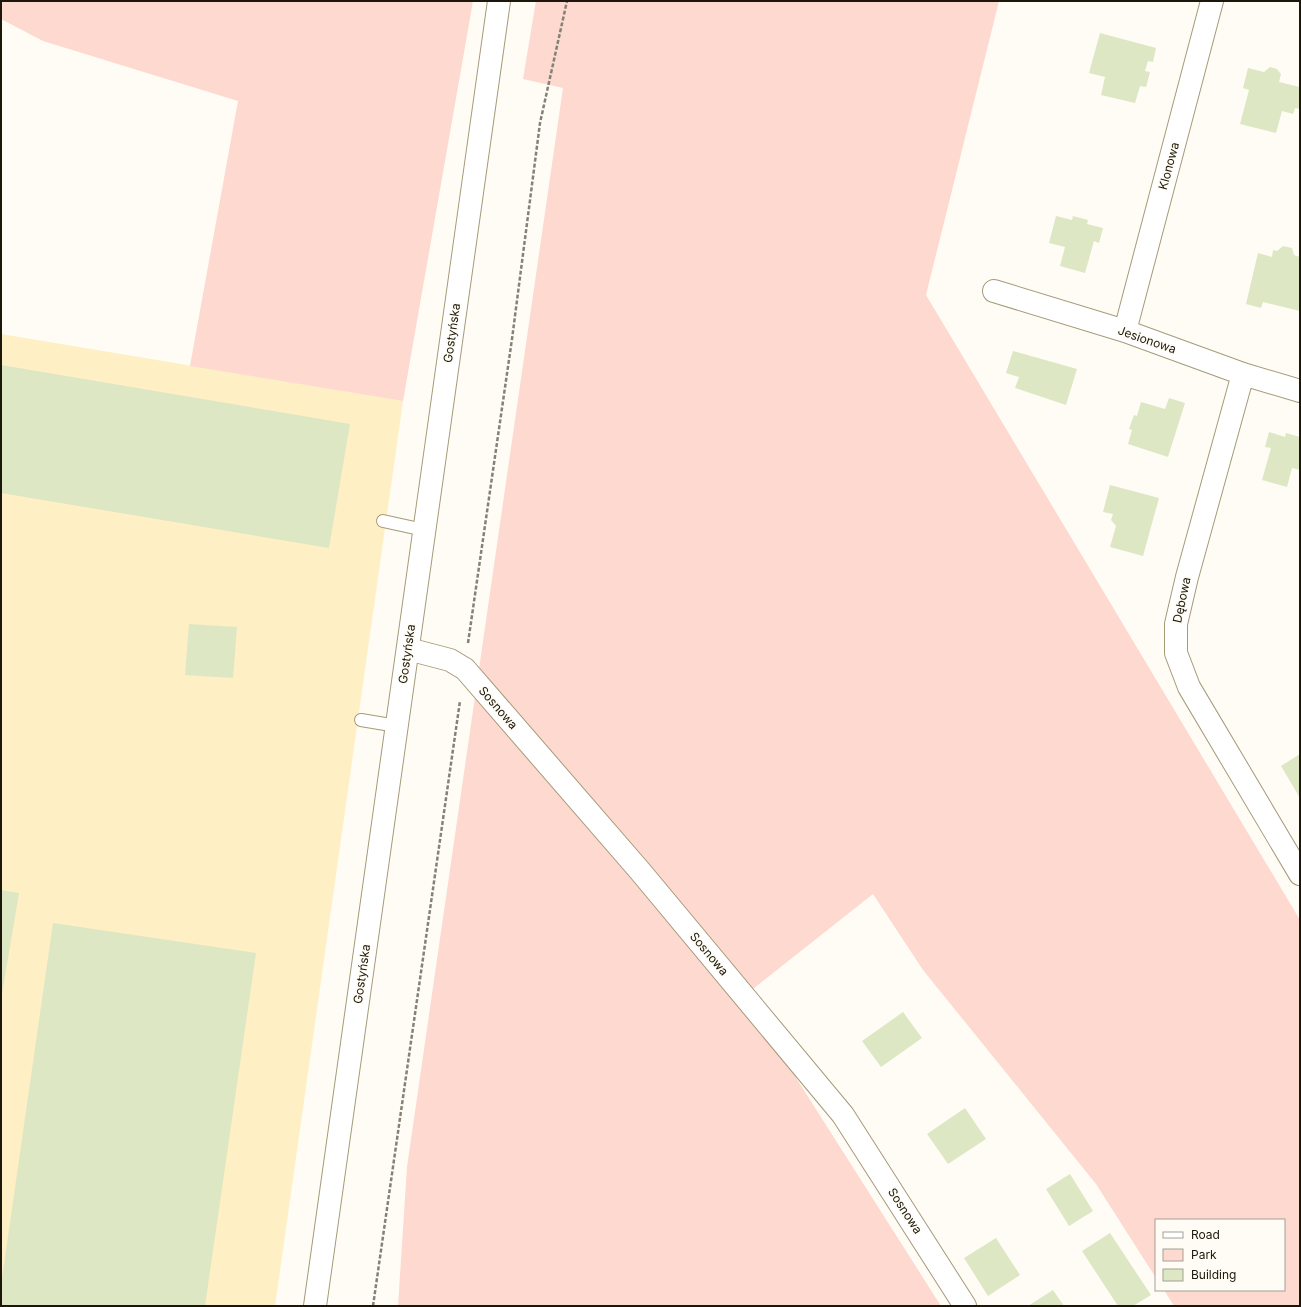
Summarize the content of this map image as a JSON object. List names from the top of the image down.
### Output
{
  "streets": {
    "street": [
      "Klonowa",
      "Gostyńska",
      "Jesionowa",
      "Dębowa",
      "Sosnowa"
    ]
  },
  "crossings": [
    ["Klonowa", "Jesionowa"],
    ["Gostyńska", "Sosnowa"],
    ["Jesionowa", "Dębowa"]
  ],
  "legend": ["Road", "Park", "Building"]
}
